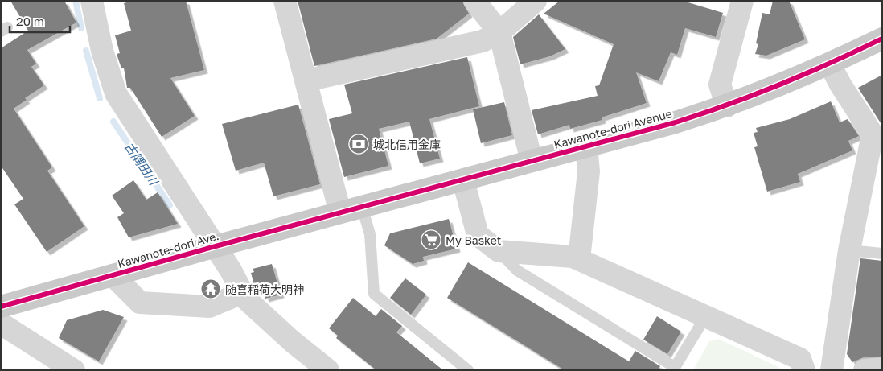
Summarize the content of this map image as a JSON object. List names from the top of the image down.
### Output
{
  "streets": {
    "main road": ["Kawanote-dori Avenue", "Kawanote-dori Ave."]
  },
  "crossings": [
    ["Kawanote-dori Avenue", "Kawanote-dori Ave."]
  ],
  "water": ["古隅田川"],
  "places": {
    "bank": ["城北信用金庫"],
    "supermarket": ["My Basket"],
    "temple": ["随喜稲荷大明神"]
  },
  "scale_bar": "20 m"
}
